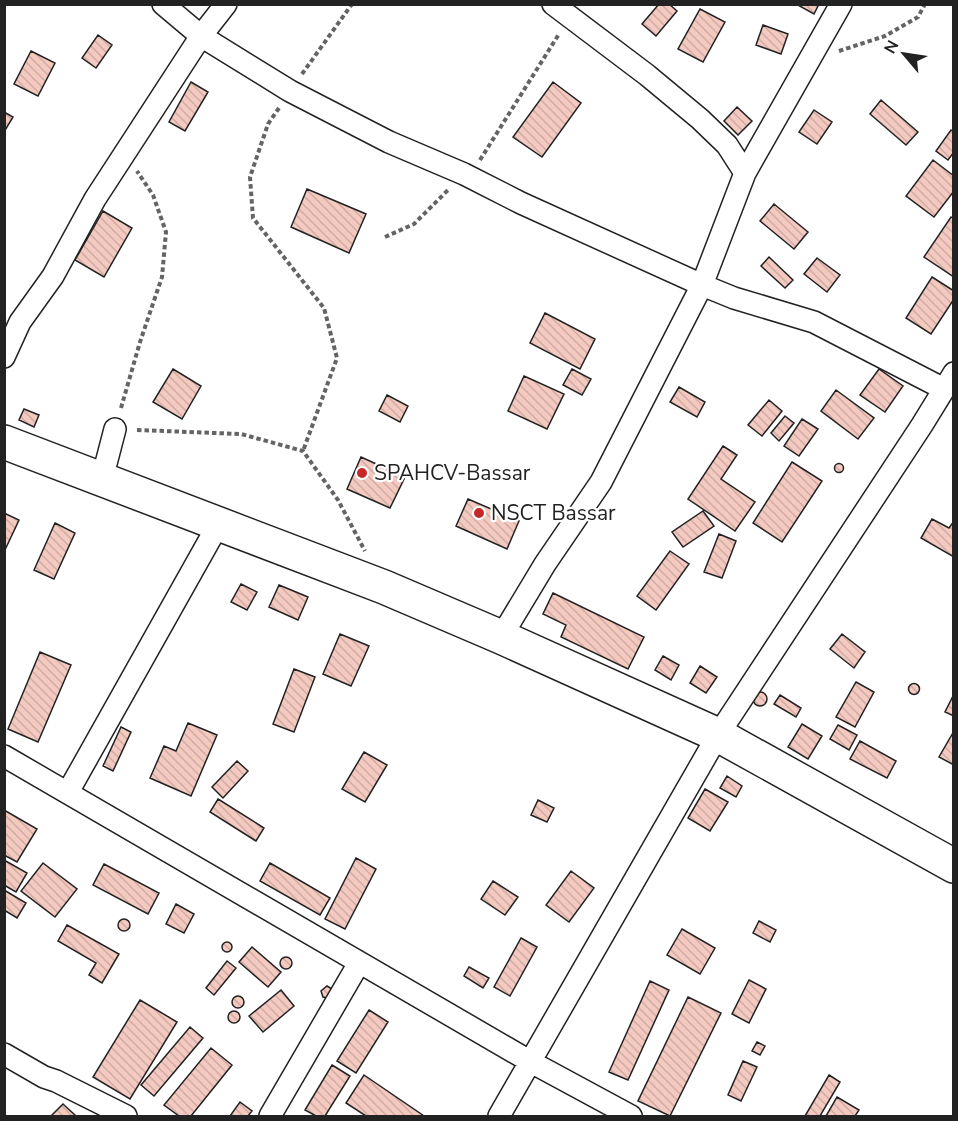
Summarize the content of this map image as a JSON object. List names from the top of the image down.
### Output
{
  "places": ["SPAHCV-Bassar", "NSCT Bassar"],
  "north": "top left"
}
